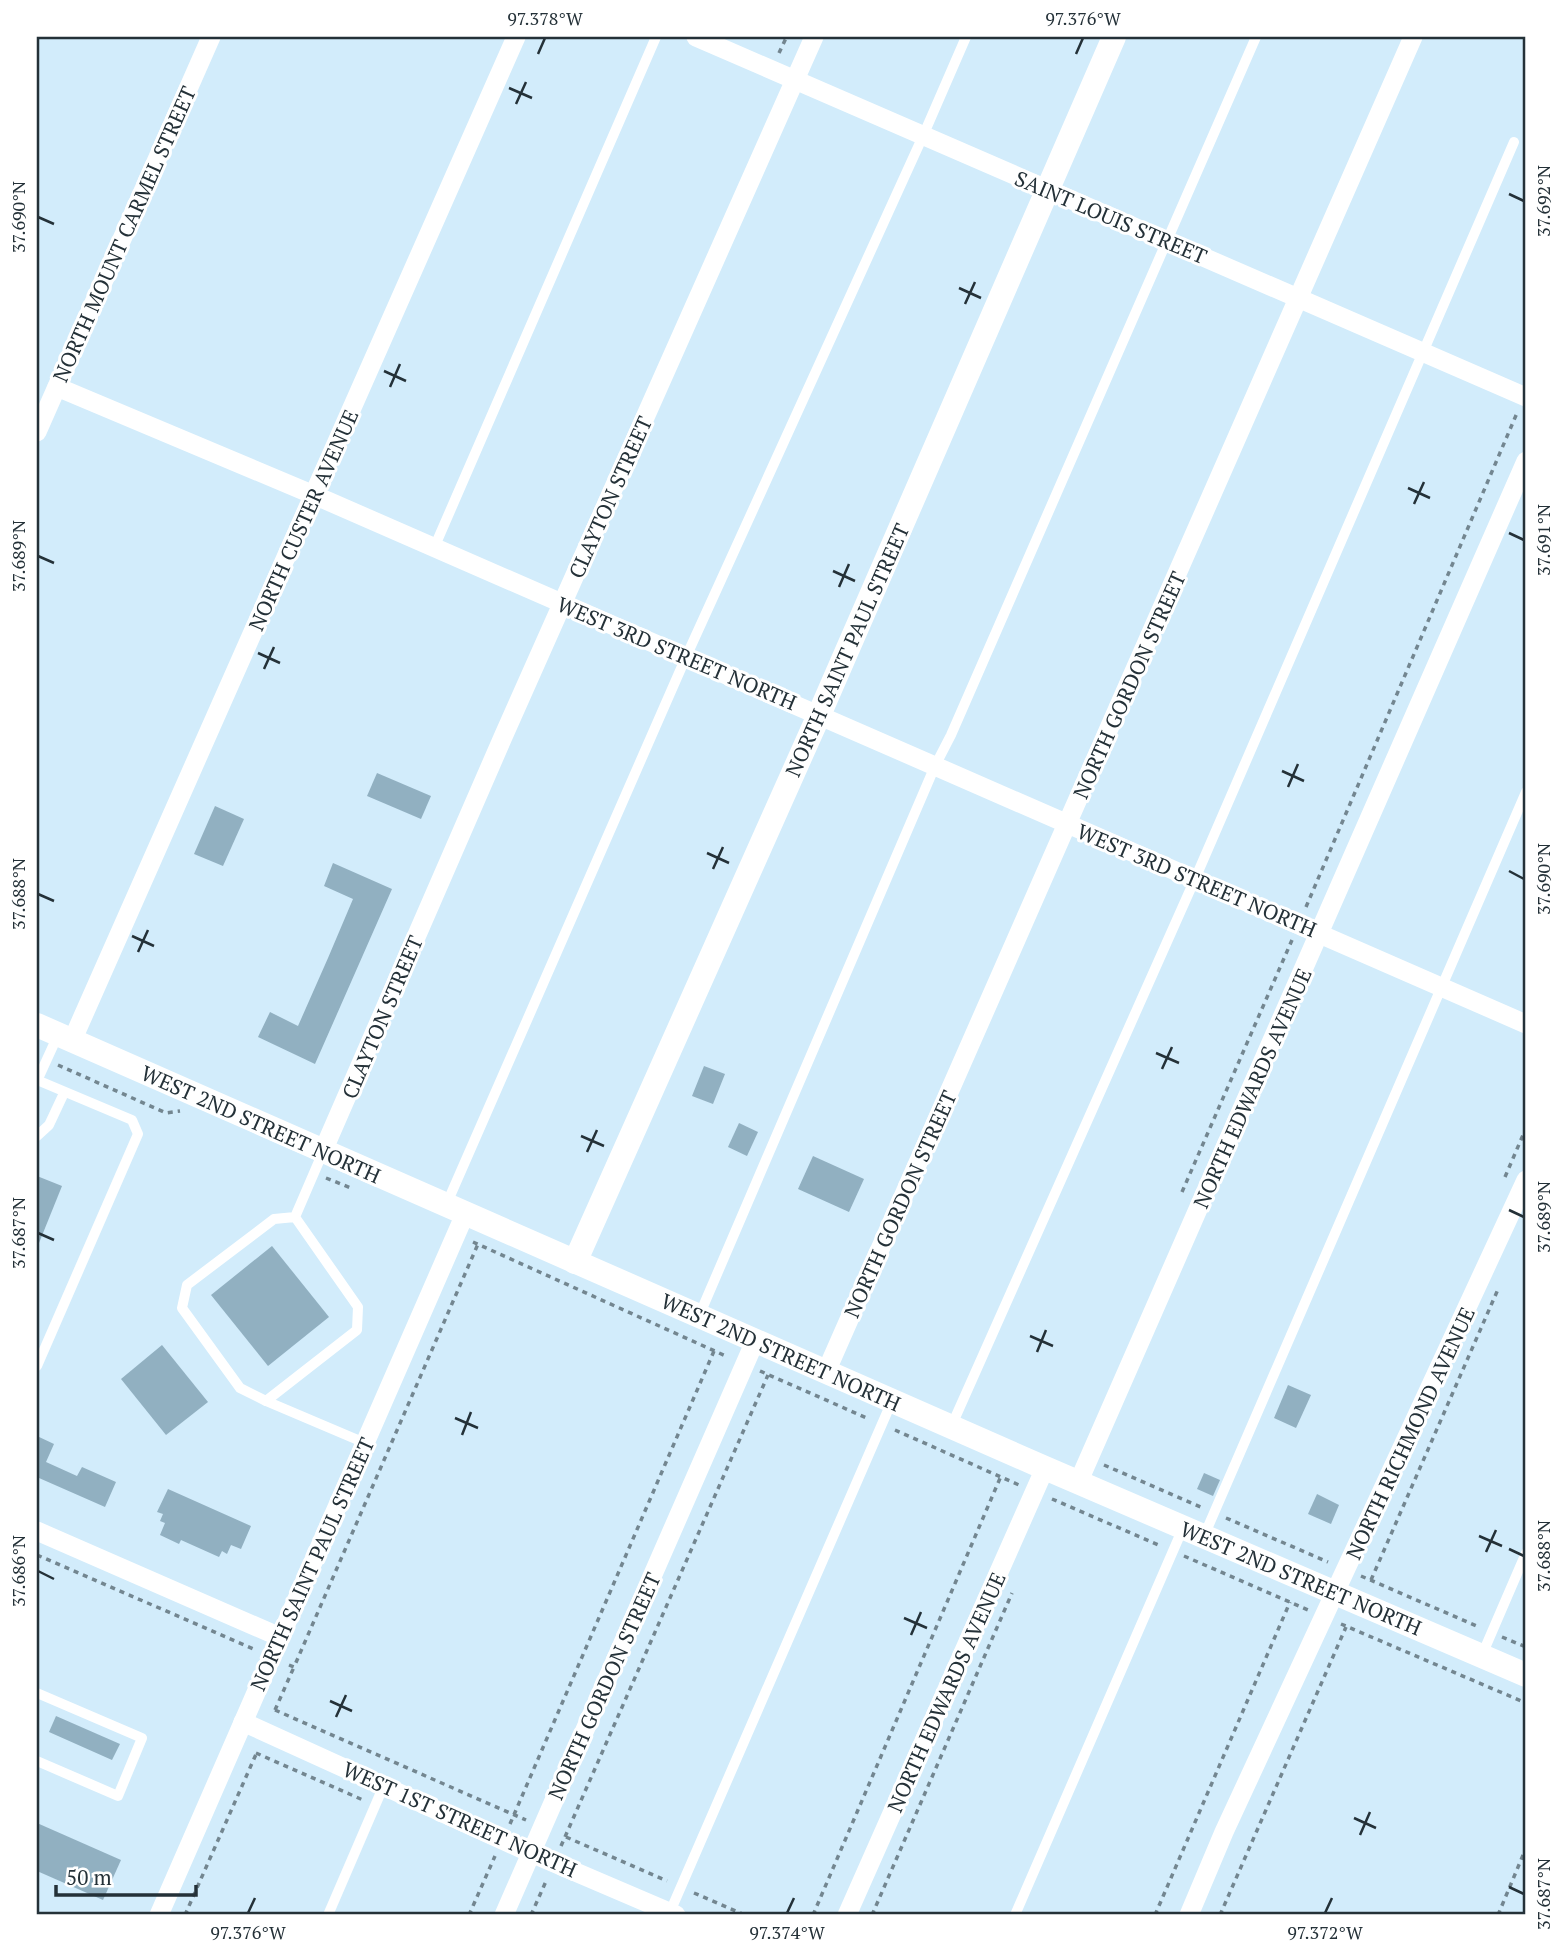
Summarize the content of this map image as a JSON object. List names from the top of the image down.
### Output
{
  "streets": {
    "street": [
      "SAINT LOUIS STREET",
      "NORTH MOUNT CARMEL STREET",
      "CLAYTON STREET",
      "NORTH CUSTER AVENUE",
      "NORTH SAINT PAUL STREET",
      "WEST 3RD STREET NORTH",
      "NORTH GORDON STREET",
      "NORTH EDWARDS AVENUE",
      "WEST 2ND STREET NORTH",
      "NORTH RICHMOND AVENUE",
      "WEST 1ST STREET NORTH"
    ]
  },
  "crossings": [
    ["SAINT LOUIS STREET", "CLAYTON STREET"],
    ["SAINT LOUIS STREET", "NORTH SAINT PAUL STREET"],
    ["SAINT LOUIS STREET", "NORTH GORDON STREET"],
    ["NORTH MOUNT CARMEL STREET", "WEST 3RD STREET NORTH"],
    ["CLAYTON STREET", "WEST 3RD STREET NORTH"],
    ["CLAYTON STREET", "WEST 2ND STREET NORTH"],
    ["NORTH CUSTER AVENUE", "WEST 3RD STREET NORTH"],
    ["NORTH CUSTER AVENUE", "WEST 2ND STREET NORTH"],
    ["NORTH SAINT PAUL STREET", "WEST 3RD STREET NORTH"],
    ["NORTH SAINT PAUL STREET", "WEST 2ND STREET NORTH"],
    ["NORTH SAINT PAUL STREET", "WEST 1ST STREET NORTH"],
    ["WEST 3RD STREET NORTH", "NORTH GORDON STREET"],
    ["WEST 3RD STREET NORTH", "NORTH EDWARDS AVENUE"],
    ["NORTH GORDON STREET", "WEST 2ND STREET NORTH"],
    ["NORTH GORDON STREET", "WEST 1ST STREET NORTH"],
    ["NORTH EDWARDS AVENUE", "WEST 2ND STREET NORTH"],
    ["WEST 2ND STREET NORTH", "NORTH RICHMOND AVENUE"]
  ],
  "scale_bar": "50 m",
  "coordinates": [
    "97.378°W",
    "97.376°W",
    "37.692°N",
    "37.690°N",
    "37.691°N",
    "37.689°N",
    "37.688°N",
    "37.687°N",
    "37.686°N",
    "97.374°W",
    "97.372°W"
  ]
}
